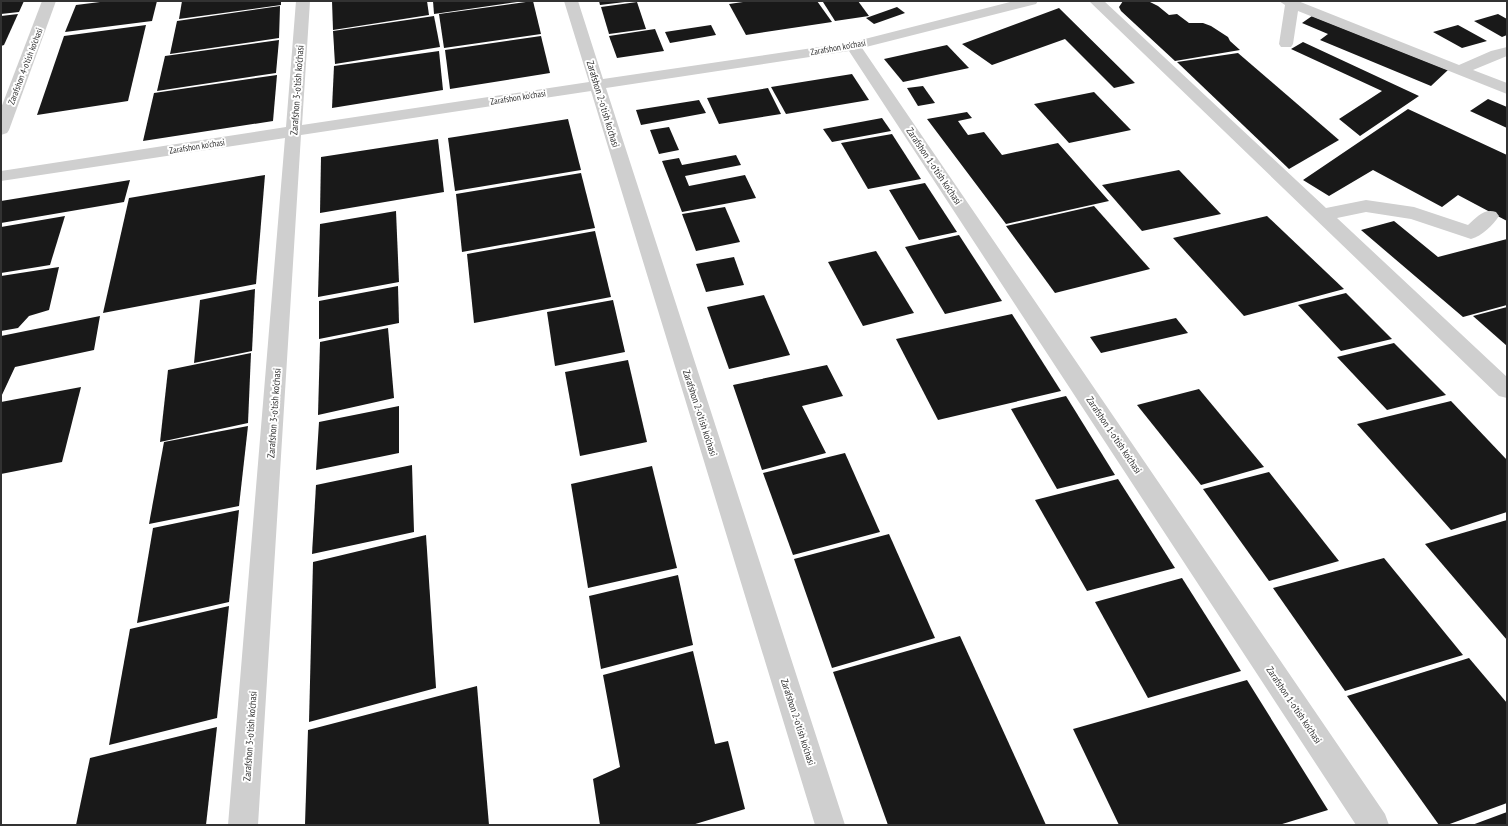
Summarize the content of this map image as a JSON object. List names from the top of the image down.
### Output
{
  "streets": {
    "street": [
      "Zarafshon ko'chasi",
      "Zarafshon 4-o'tish ko'chasi",
      "Zarafshon 3-o'tish ko'chasi",
      "Zarafshon 2-o'tish ko'chasi",
      "Zarafshon 1-o'tish ko'chasi"
    ]
  },
  "crossings": [
    ["Zarafshon ko'chasi", "Zarafshon 3-o'tish ko'chasi"],
    ["Zarafshon ko'chasi", "Zarafshon 2-o'tish ko'chasi"],
    ["Zarafshon ko'chasi", "Zarafshon 1-o'tish ko'chasi"]
  ]
}
